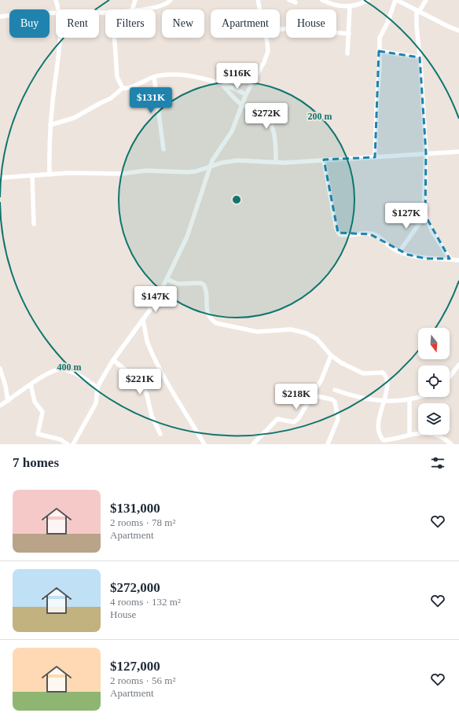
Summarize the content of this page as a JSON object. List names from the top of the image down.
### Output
{
  "north": "bottom",
  "page": {
    "chip": [
      "Buy",
      "Rent",
      "Filters",
      "New",
      "Apartment",
      "House"
    ],
    "price": [
      "$116K",
      "$131K",
      "$272K",
      "$127K",
      "$147K",
      "$221K",
      "$218K"
    ],
    "heading": "7 homes",
    "list": [
      {
        "name": "$131,000",
        "note": "2 rooms · 78 m² · Apartment"
      },
      {
        "name": "$272,000",
        "note": "4 rooms · 132 m² · House"
      },
      {
        "name": "$127,000",
        "note": "2 rooms · 56 m² · Apartment"
      }
    ]
  },
  "rings": ["200 m", "400 m"]
}
